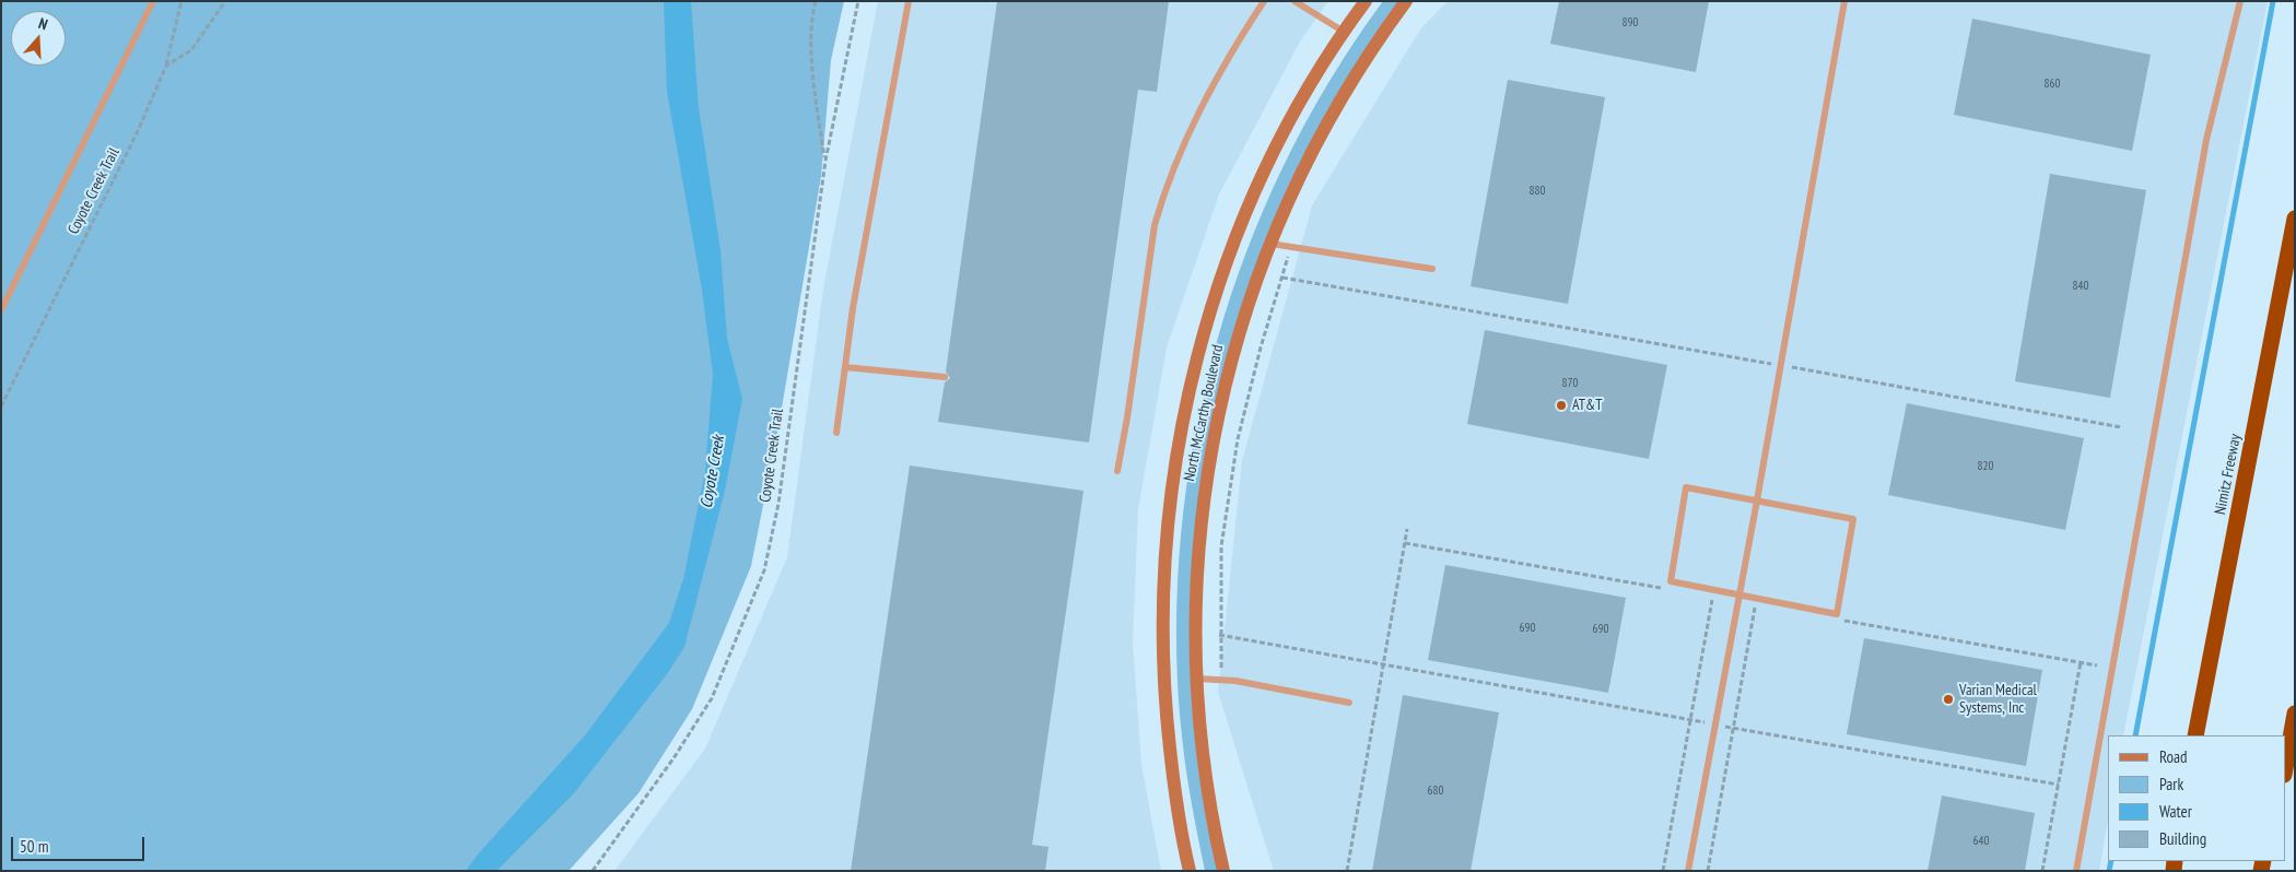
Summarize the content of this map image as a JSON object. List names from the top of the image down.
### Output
{
  "streets": {
    "highway": ["Nimitz Freeway"],
    "main road": ["North McCarthy Boulevard"],
    "path": ["Coyote Creek Trail"]
  },
  "water": ["Coyote Creek"],
  "places": ["AT&T", "Varian Medical Systems, Inc"],
  "house_numbers": [
    "890",
    "860",
    "880",
    "840",
    "870",
    "820",
    "690",
    "690",
    "680",
    "640"
  ],
  "legend": [
    "Road",
    "Park",
    "Water",
    "Building"
  ],
  "scale_bar": "50 m",
  "north": "top"
}
